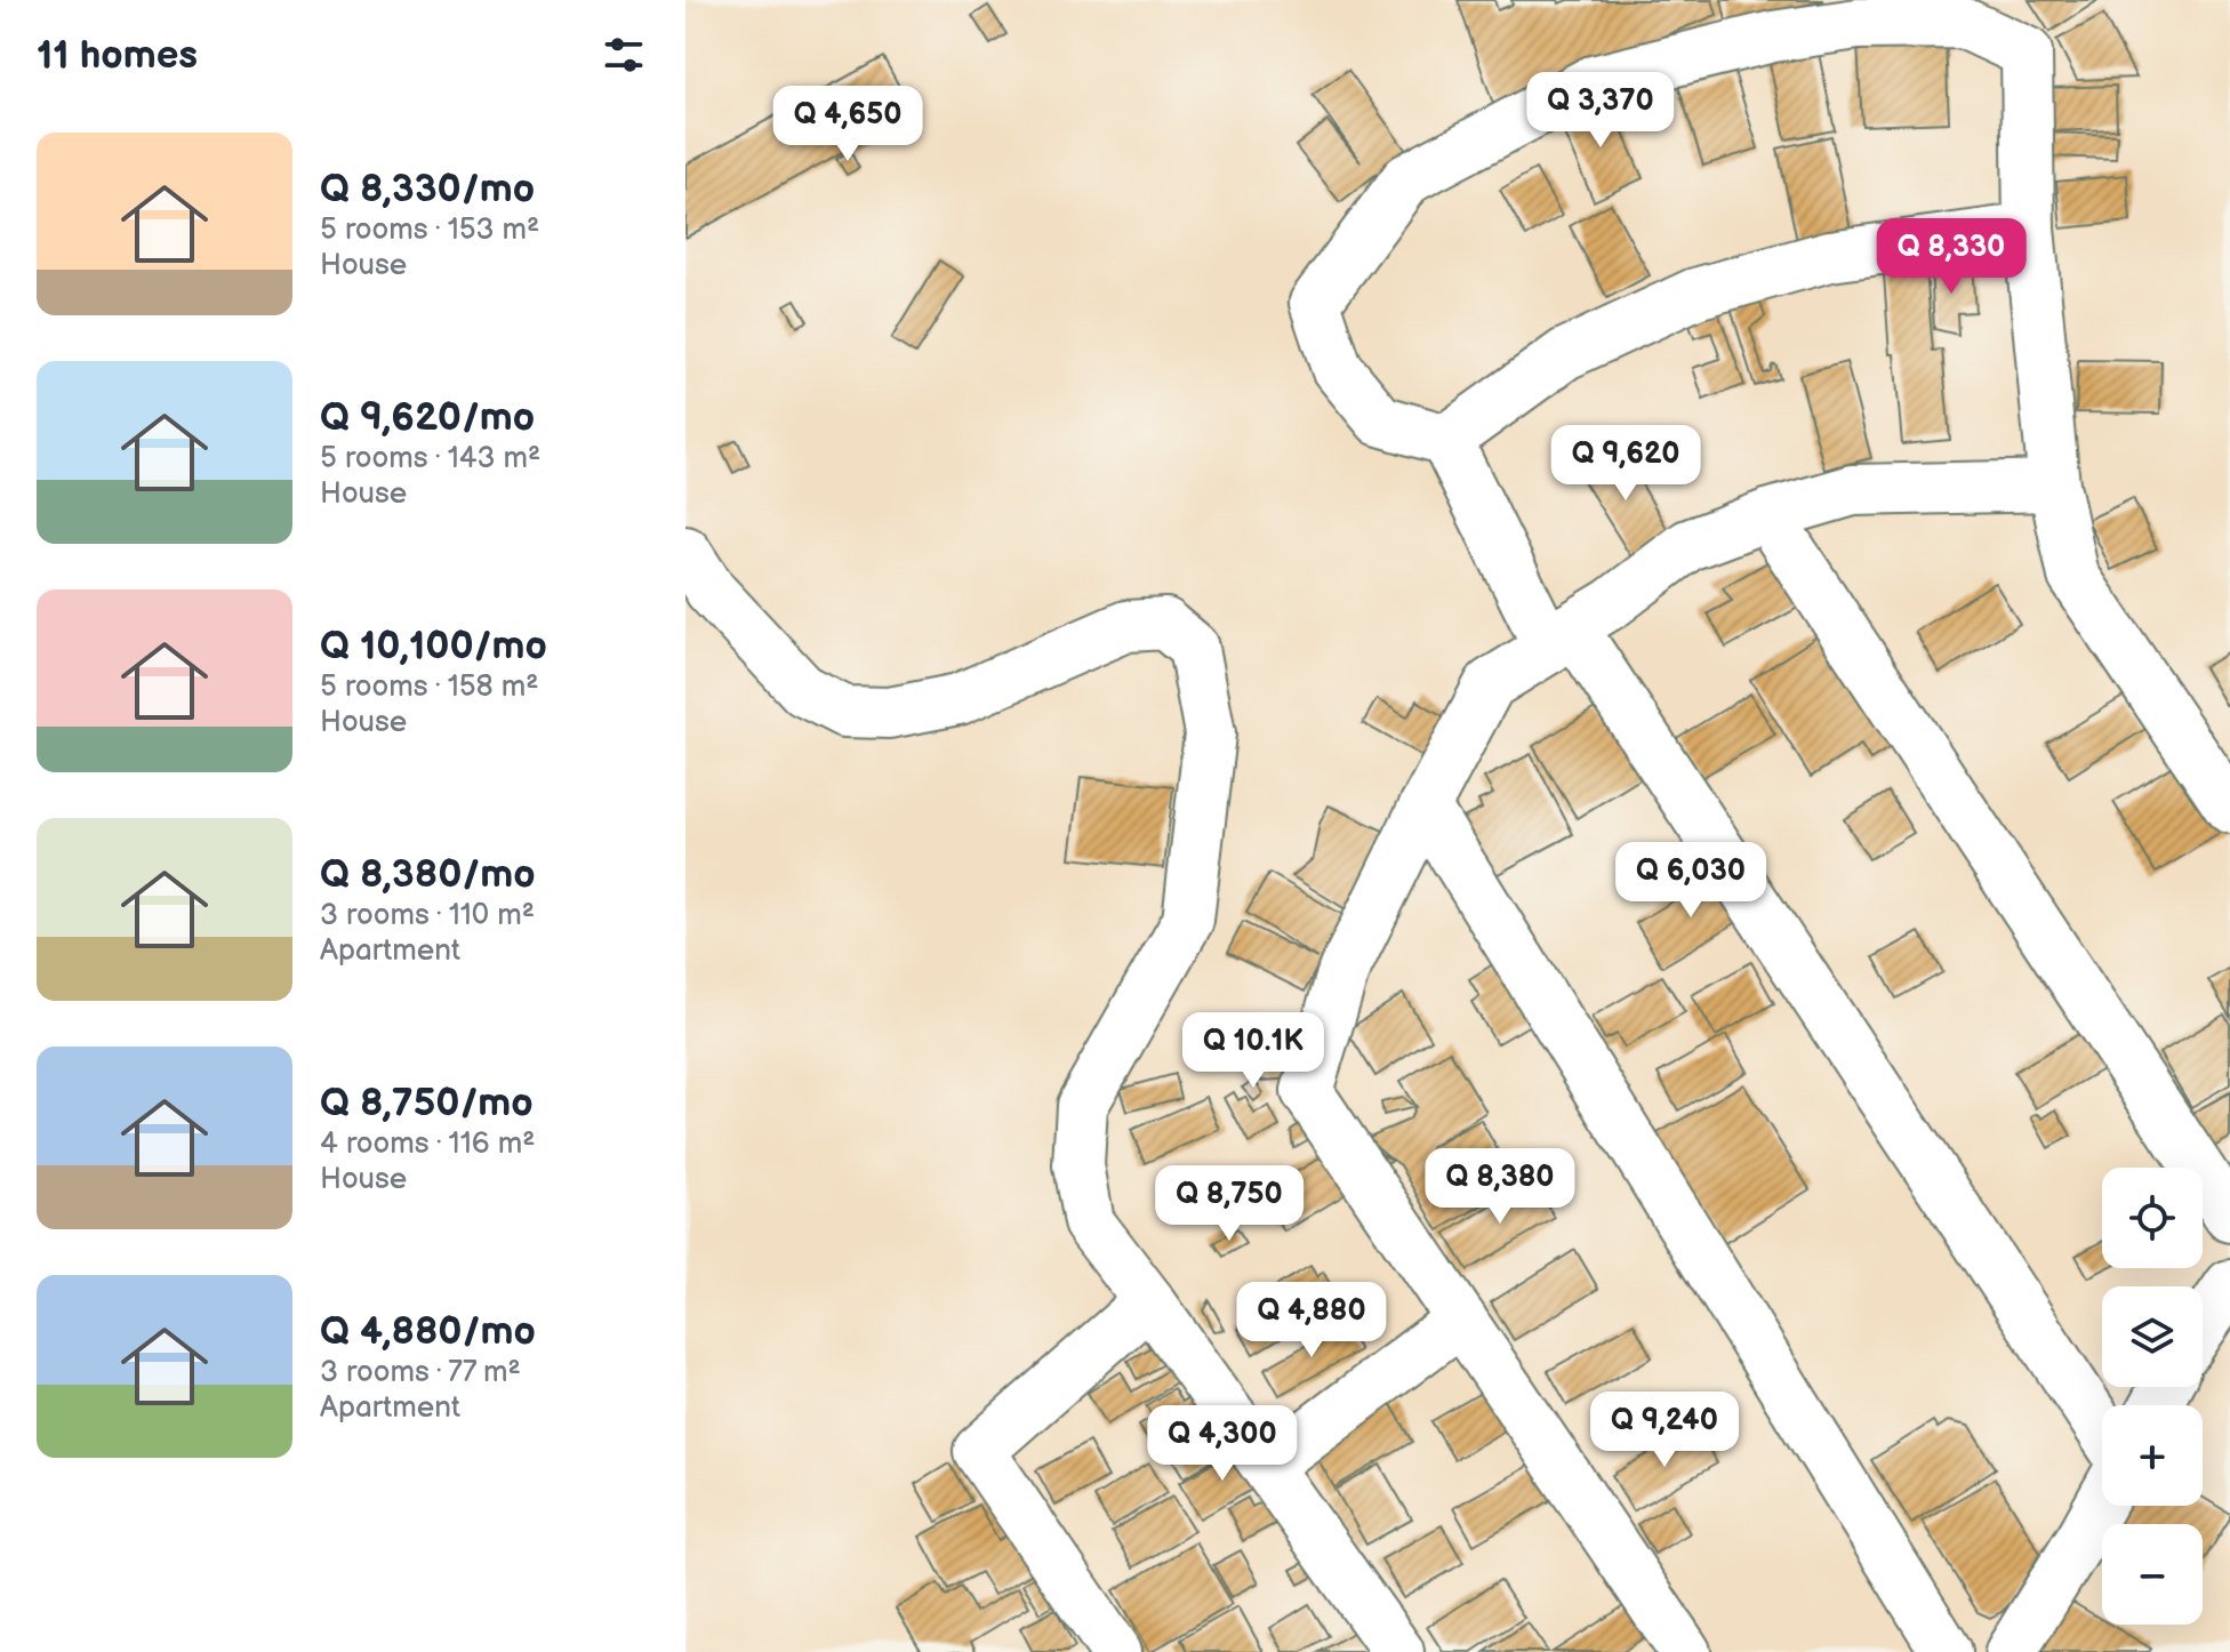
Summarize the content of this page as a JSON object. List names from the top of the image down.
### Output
{
  "page": {
    "heading": "11 homes",
    "price": [
      "Q 3,370",
      "Q 4,650",
      "Q 8,330",
      "Q 9,620",
      "Q 6,030",
      "Q 10.1K",
      "Q 8,380",
      "Q 8,750",
      "Q 4,880",
      "Q 9,240",
      "Q 4,300"
    ],
    "list": [
      {
        "name": "Q 8,330/mo",
        "note": "5 rooms · 153 m² · House"
      },
      {
        "name": "Q 9,620/mo",
        "note": "5 rooms · 143 m² · House"
      },
      {
        "name": "Q 10,100/mo",
        "note": "5 rooms · 158 m² · House"
      },
      {
        "name": "Q 8,380/mo",
        "note": "3 rooms · 110 m² · Apartment"
      },
      {
        "name": "Q 8,750/mo",
        "note": "4 rooms · 116 m² · House"
      },
      {
        "name": "Q 4,880/mo",
        "note": "3 rooms · 77 m² · Apartment"
      }
    ],
    "map_buttons": ["+", "−"]
  }
}
